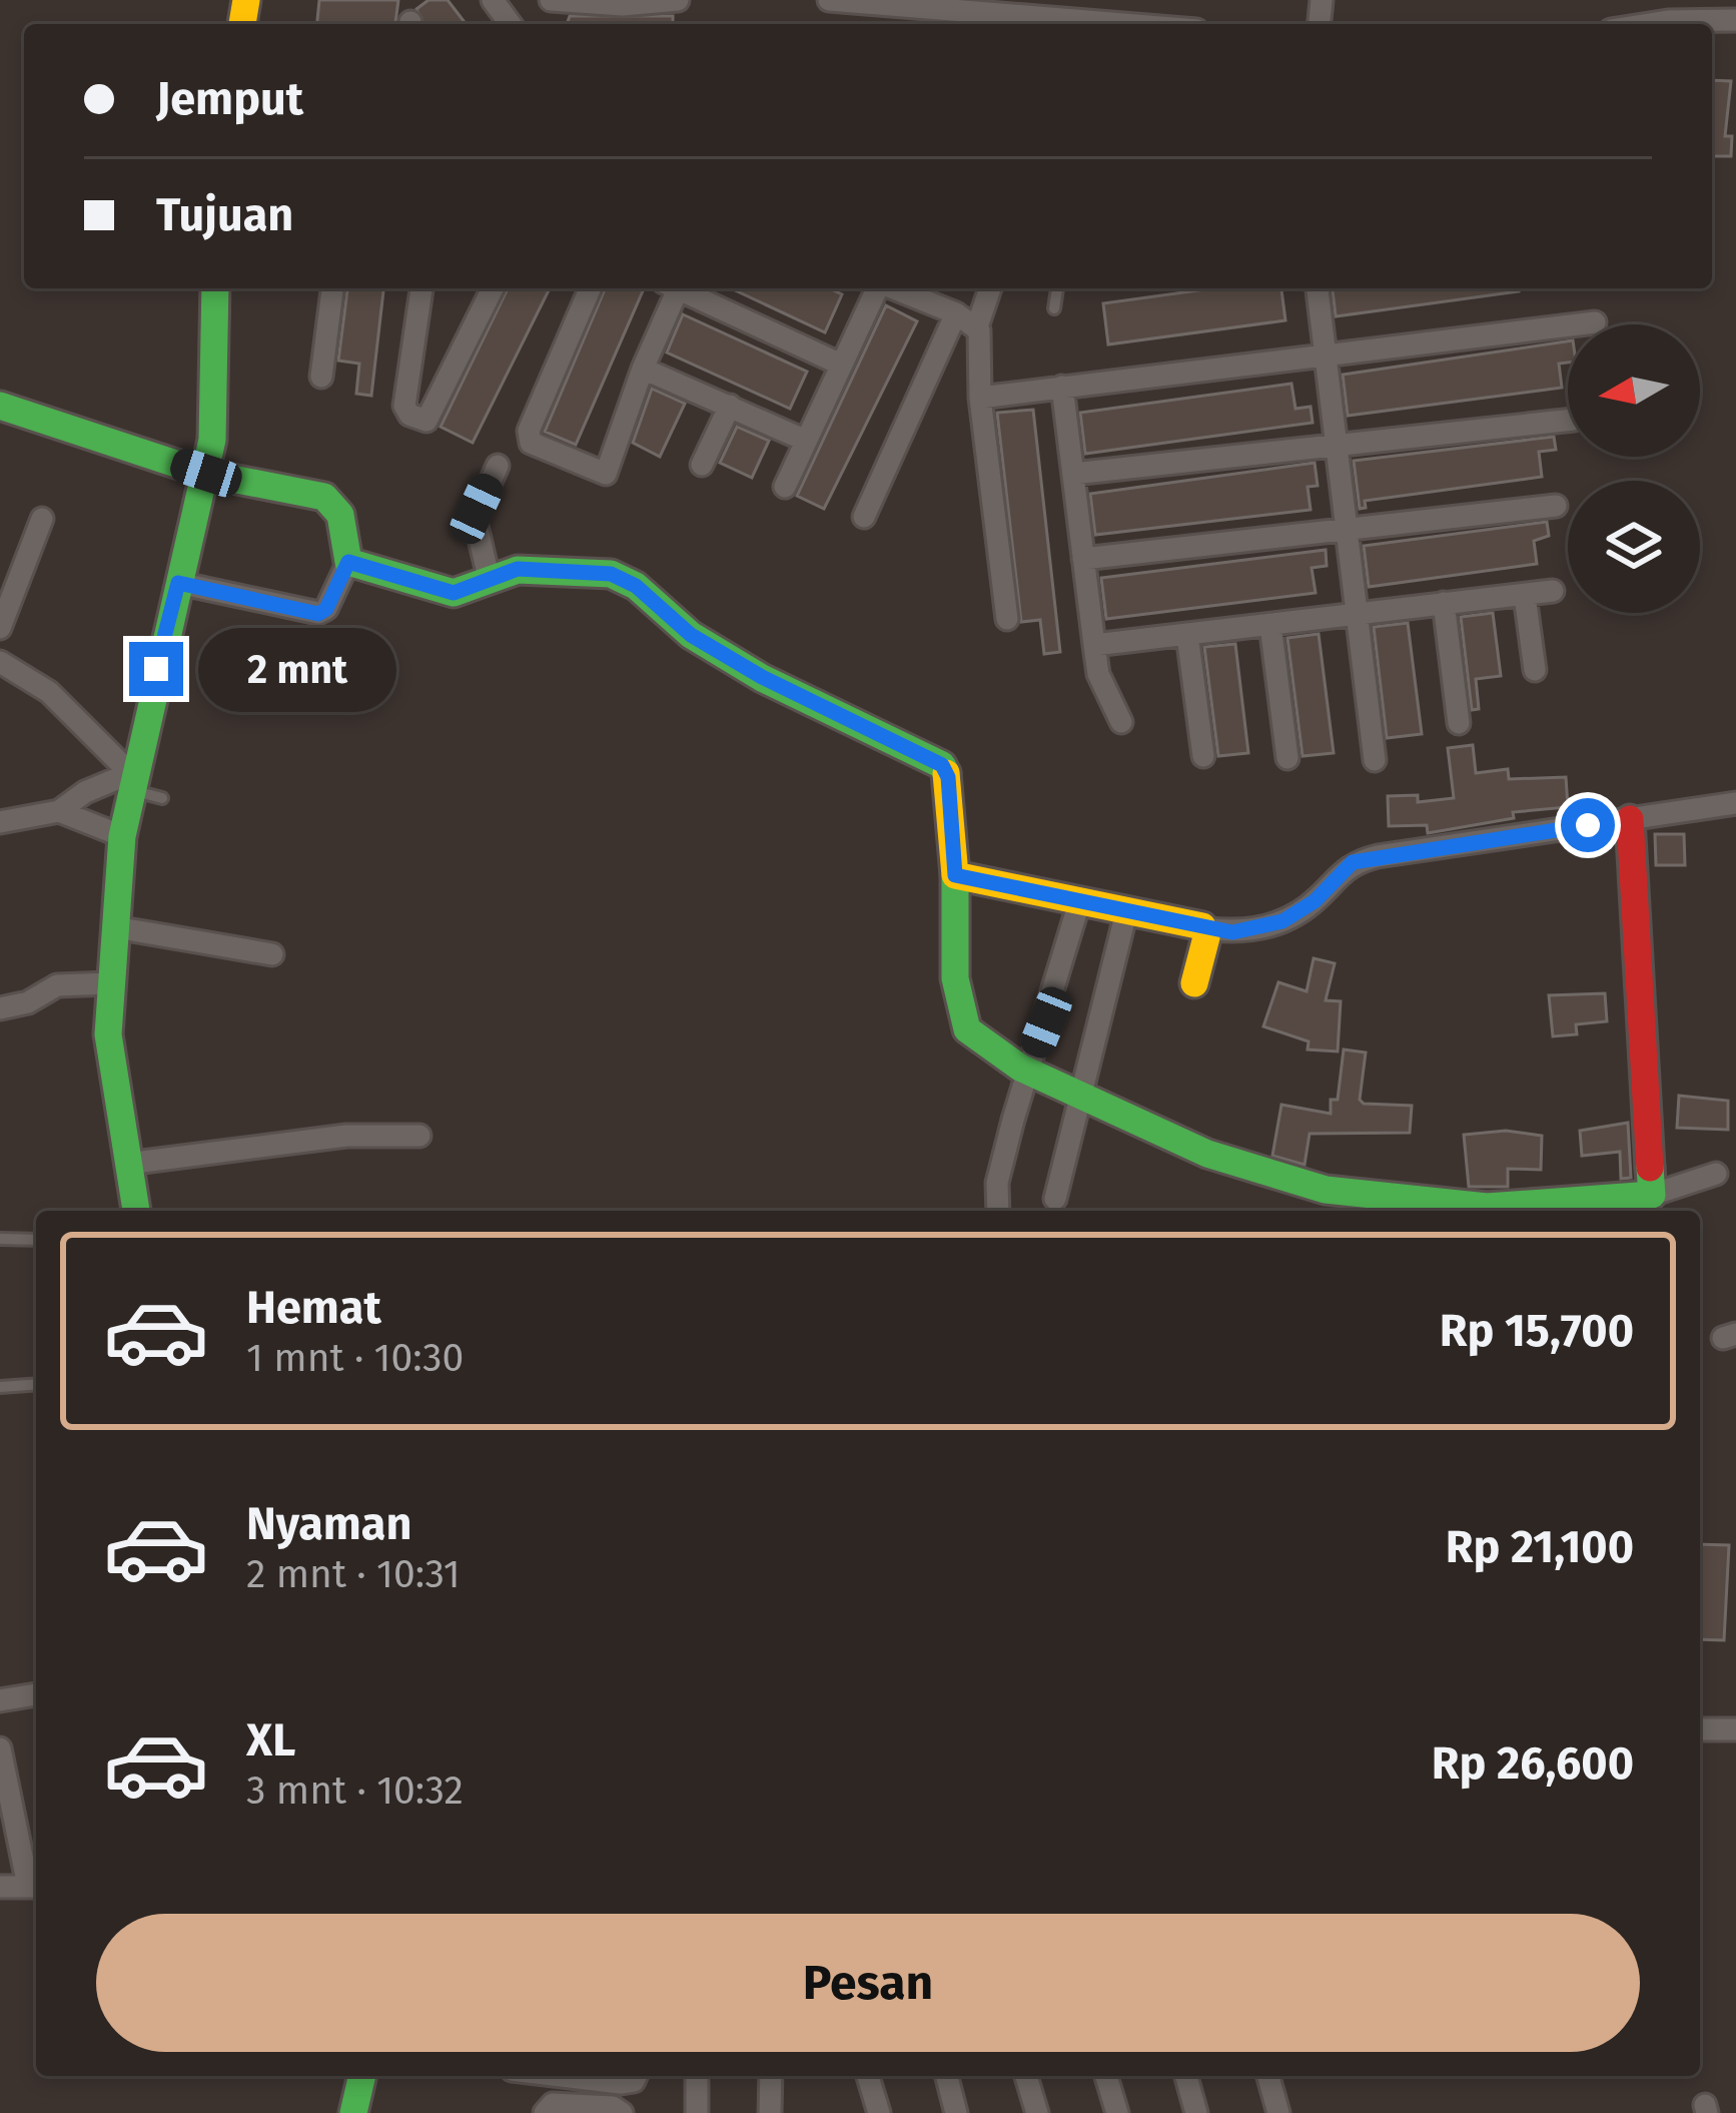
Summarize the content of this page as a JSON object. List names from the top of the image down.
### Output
{
  "north": "left",
  "page": {
    "banner": ["Jemput", "Tujuan"],
    "bubble": "2 mnt",
    "list": [
      {
        "name": "Hemat",
        "note": "1 mnt · 10:30",
        "value": "Rp 15,700"
      },
      {
        "name": "Nyaman",
        "note": "2 mnt · 10:31",
        "value": "Rp 21,100"
      },
      {
        "name": "XL",
        "note": "3 mnt · 10:32",
        "value": "Rp 26,600"
      }
    ],
    "buttons": "Pesan"
  }
}
